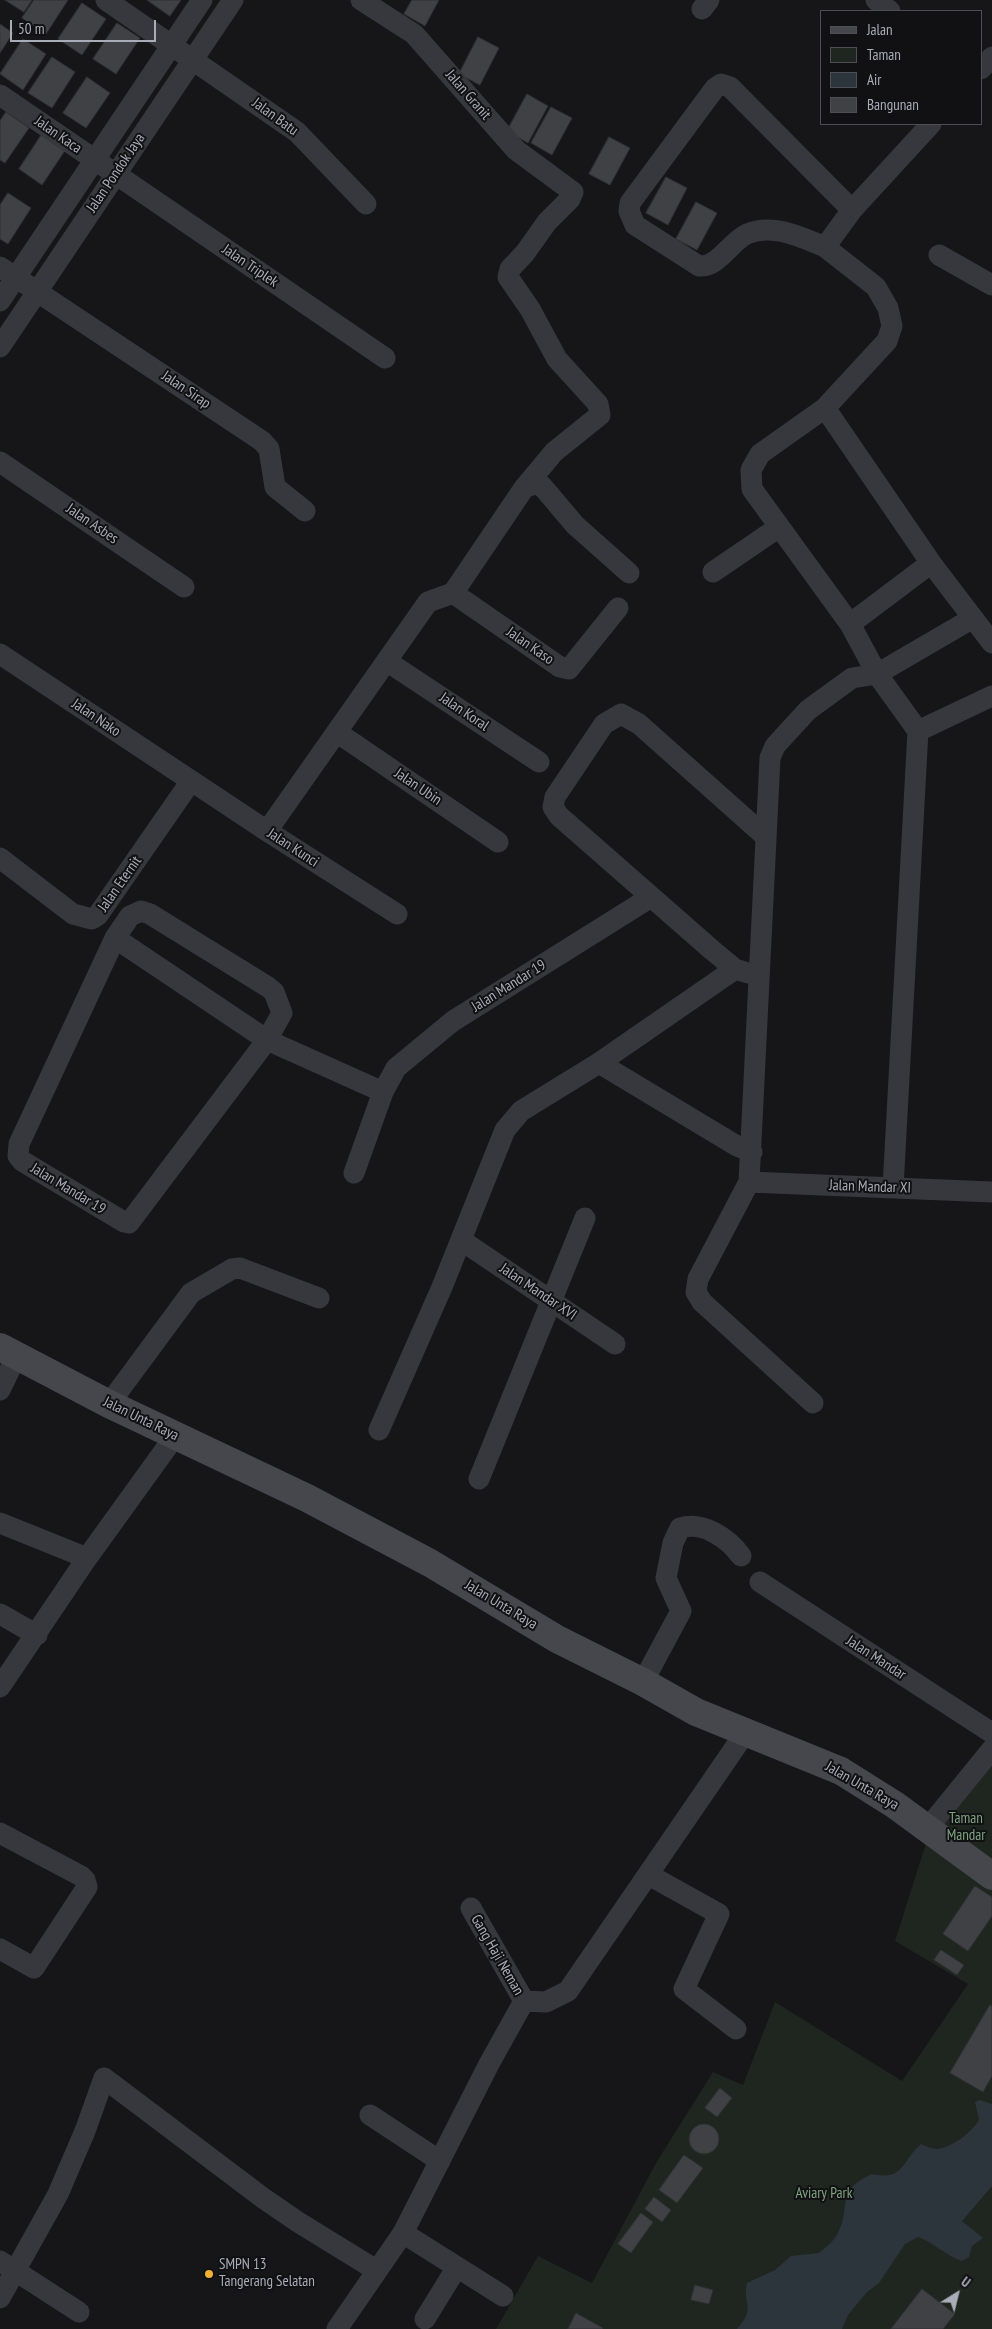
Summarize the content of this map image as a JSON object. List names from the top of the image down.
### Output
{
  "streets": {
    "street": [
      "Jalan Granit",
      "Jalan Batu",
      "Jalan Kaca",
      "Jalan Pondok Jaya",
      "Jalan Triplek",
      "Jalan Sirap",
      "Jalan Asbes",
      "Jalan Kaso",
      "Jalan Koral",
      "Jalan Nako",
      "Jalan Ubin",
      "Jalan Kunci",
      "Jalan Eternit",
      "Jalan Mandar 19",
      "Jalan Mandar XI",
      "Jalan Mandar XVI",
      "Jalan Unta Raya",
      "Jalan Mandar",
      "Gang Haji Neman"
    ]
  },
  "crossings": [
    ["Jalan Batu", "Jalan Pondok Jaya"],
    ["Jalan Kaca", "Jalan Pondok Jaya"],
    ["Jalan Kaca", "Jalan Triplek"],
    ["Jalan Pondok Jaya", "Jalan Triplek"],
    ["Jalan Pondok Jaya", "Jalan Sirap"],
    ["Jalan Nako", "Jalan Kunci"],
    ["Jalan Nako", "Jalan Eternit"],
    ["Jalan Kunci", "Jalan Eternit"]
  ],
  "parks": ["Taman Mandar", "Aviary Park"],
  "places": ["SMPN 13 Tangerang Selatan"],
  "legend": [
    "Jalan",
    "Taman",
    "Air",
    "Bangunan"
  ],
  "scale_bar": "50 m",
  "north": "top right"
}
